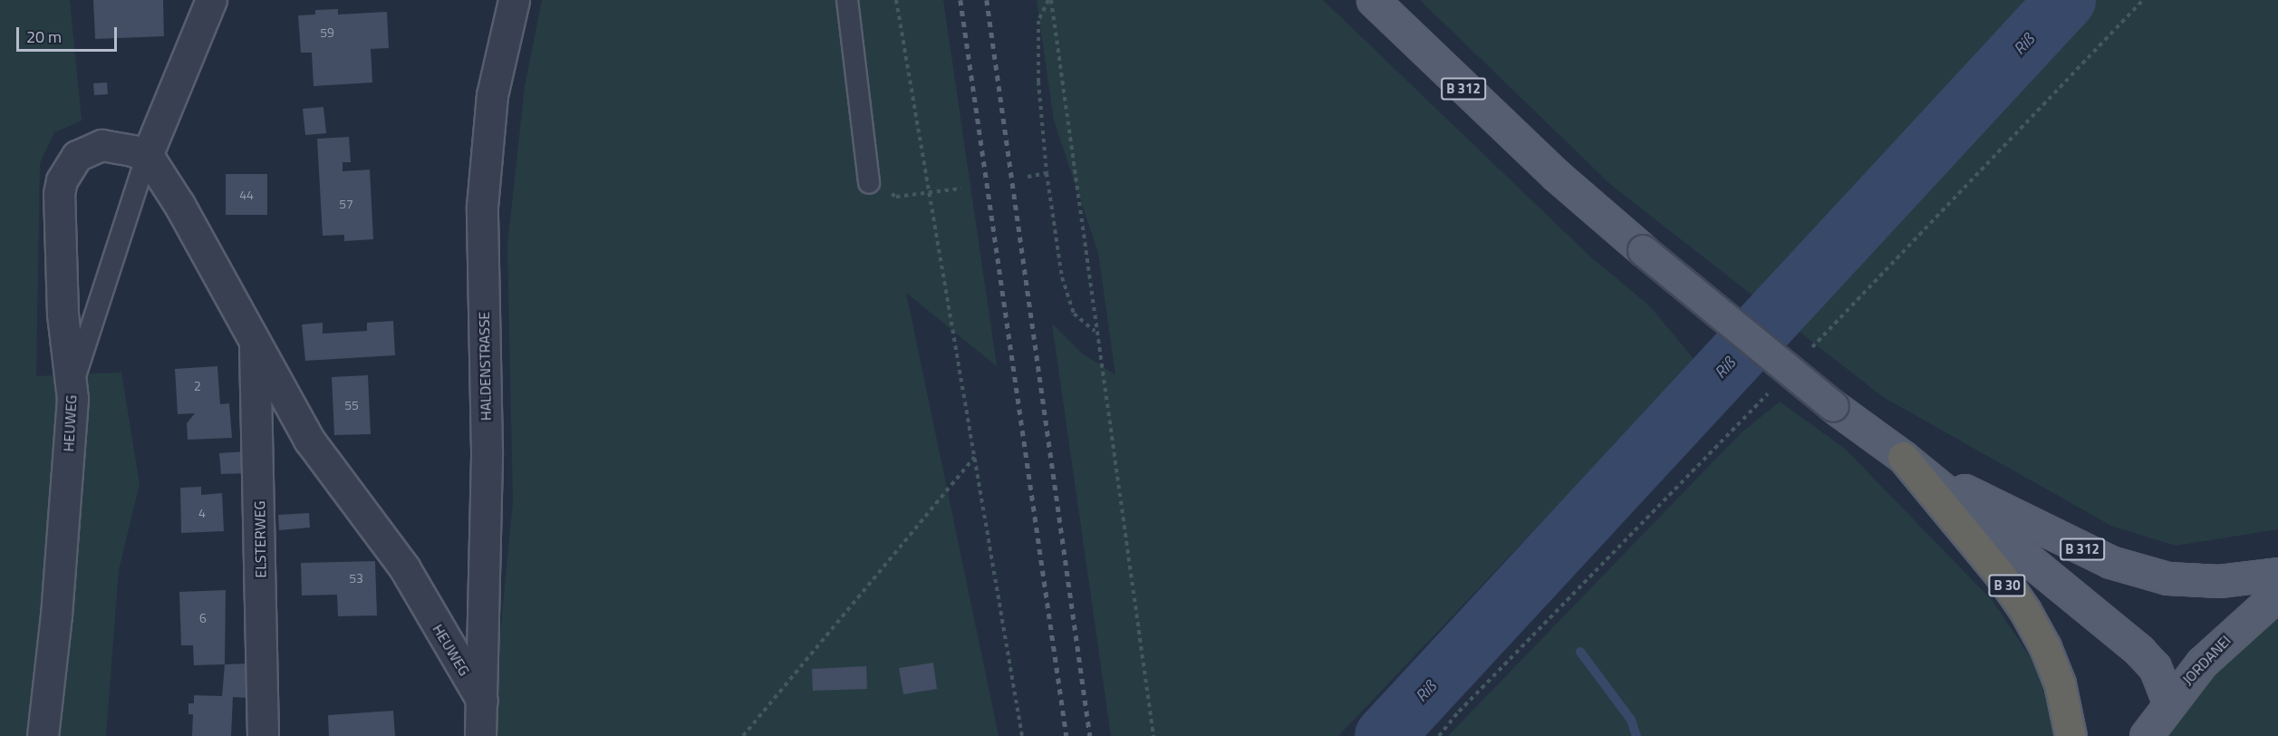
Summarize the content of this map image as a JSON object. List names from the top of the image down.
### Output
{
  "streets": {
    "highway": ["B 30"],
    "main road": ["B 312", "JORDANEI"],
    "street": ["HALDENSTRASSE", "HEUWEG", "ELSTERWEG"]
  },
  "crossings": [
    ["B 312", "B 30"],
    ["B 312", "JORDANEI"],
    ["HALDENSTRASSE", "HEUWEG"],
    ["HEUWEG", "ELSTERWEG"]
  ],
  "water": ["Riß"],
  "house_numbers": [
    "59",
    "44",
    "57",
    "2",
    "55",
    "4",
    "53",
    "6"
  ],
  "scale_bar": "20 m"
}
